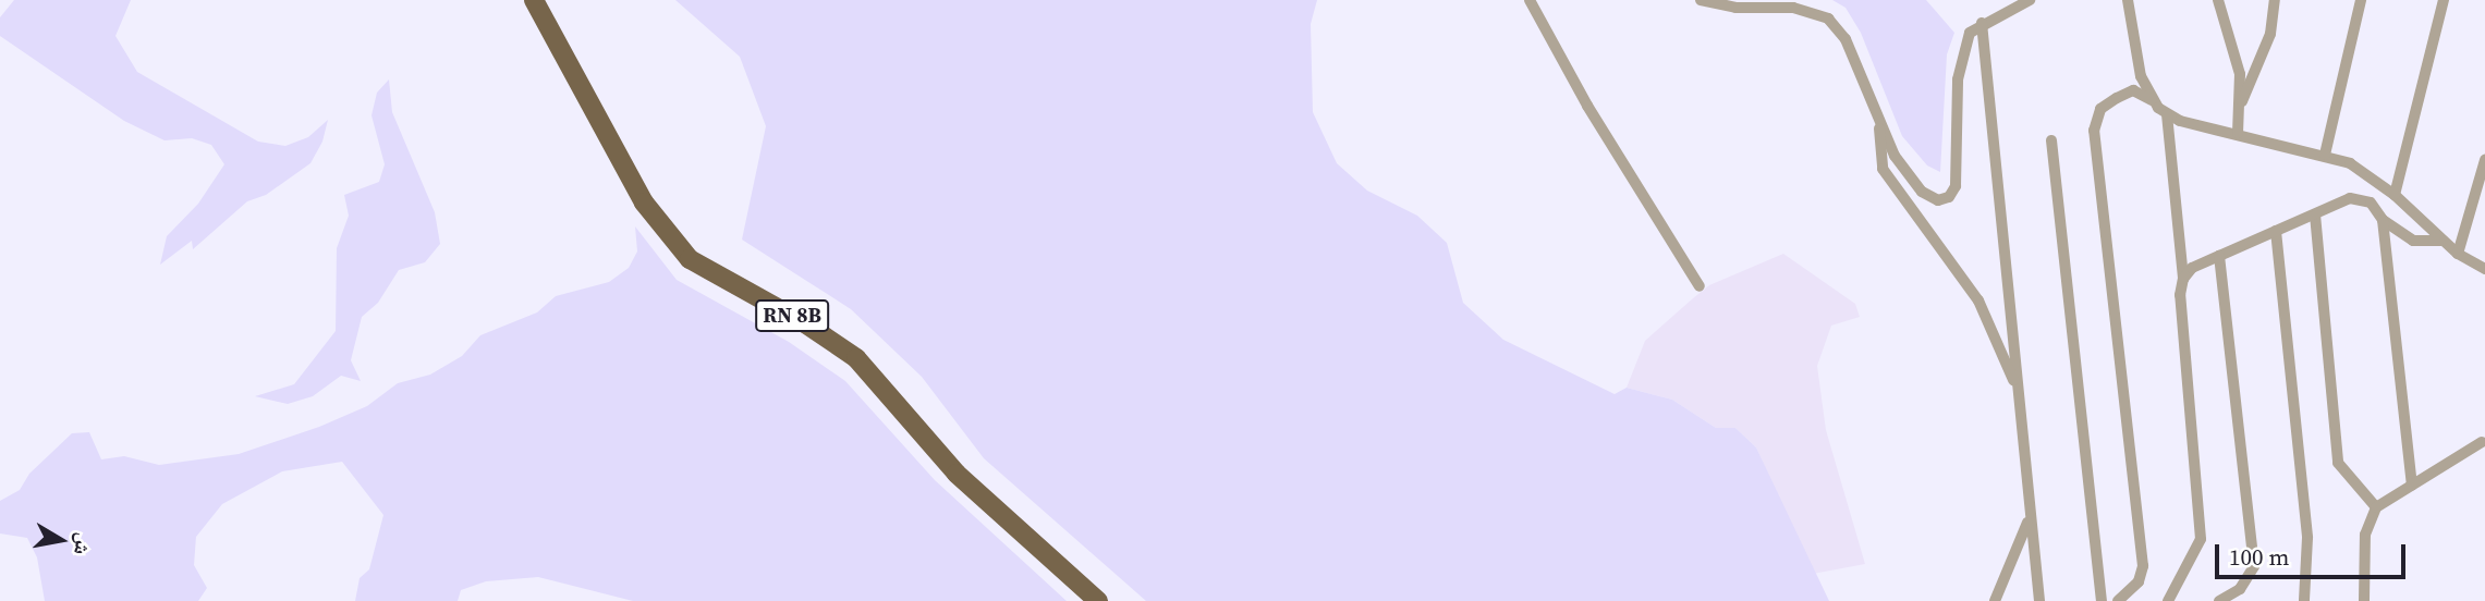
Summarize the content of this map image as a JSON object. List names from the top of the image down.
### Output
{
  "streets": {
    "main road": ["RN 8B"]
  },
  "scale_bar": "100 m",
  "north": "right"
}
